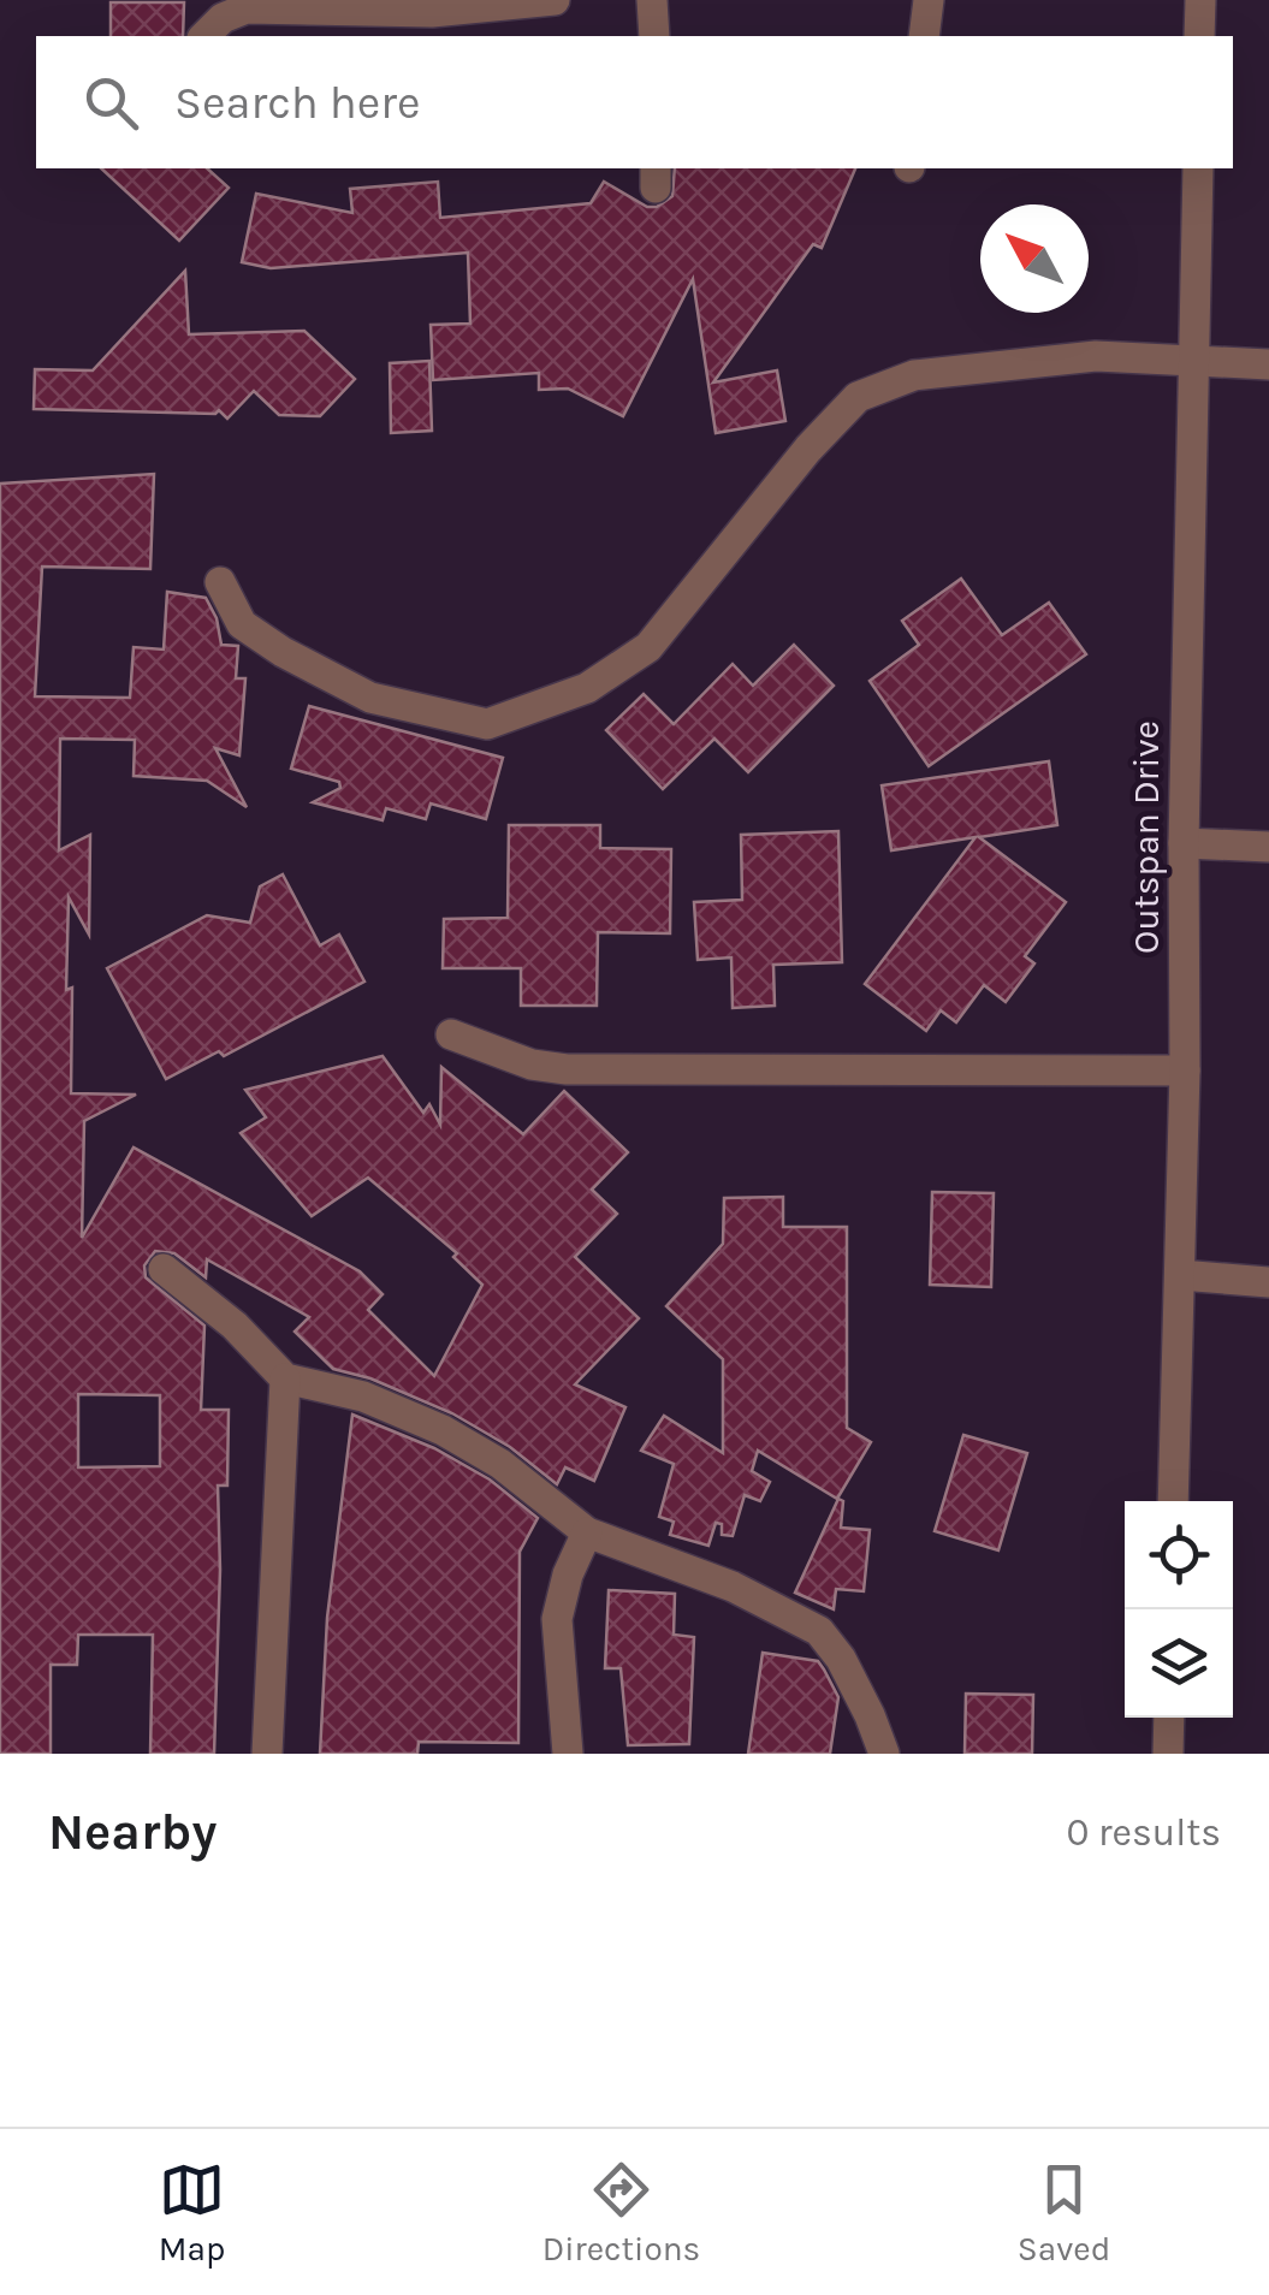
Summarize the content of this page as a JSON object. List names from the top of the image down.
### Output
{
  "streets": {
    "street": ["Outspan Drive"]
  },
  "north": "top left",
  "page": {
    "search": "Search here",
    "heading": ["Nearby", "0 results"],
    "nav": ["Map", "Directions", "Saved"]
  }
}
